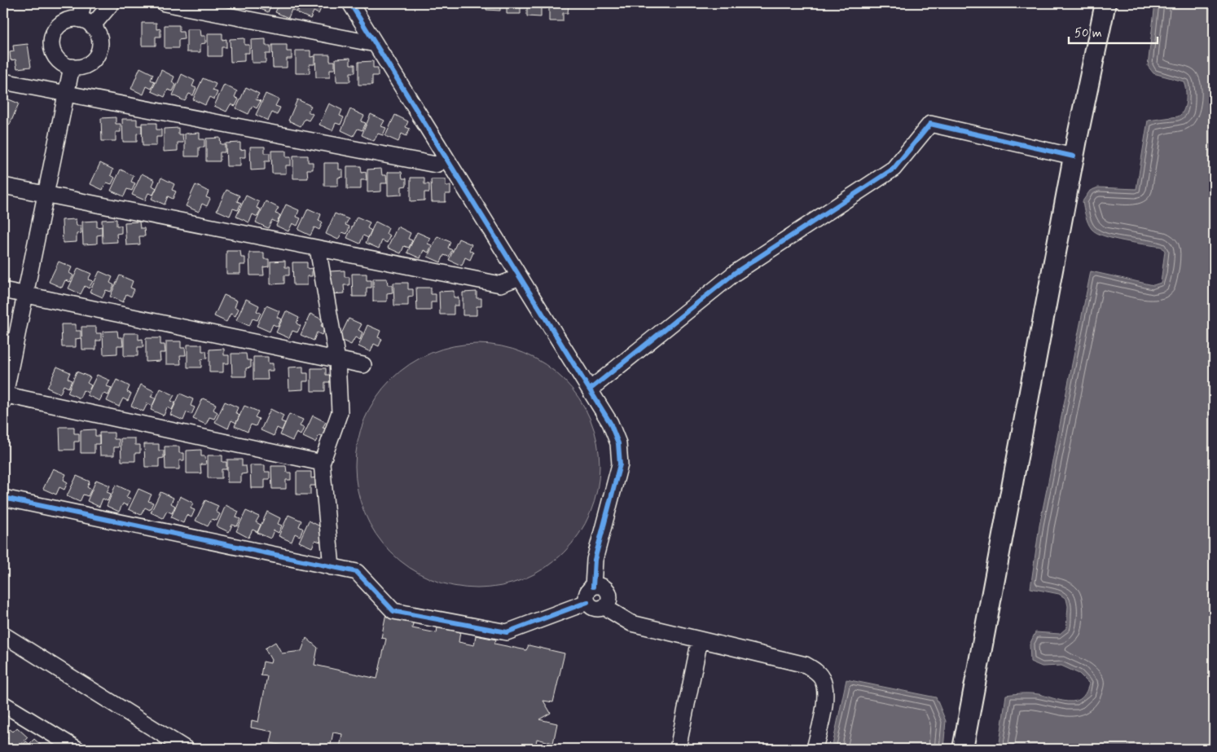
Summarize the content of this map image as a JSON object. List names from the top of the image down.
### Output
{
  "scale_bar": "50 m"
}
